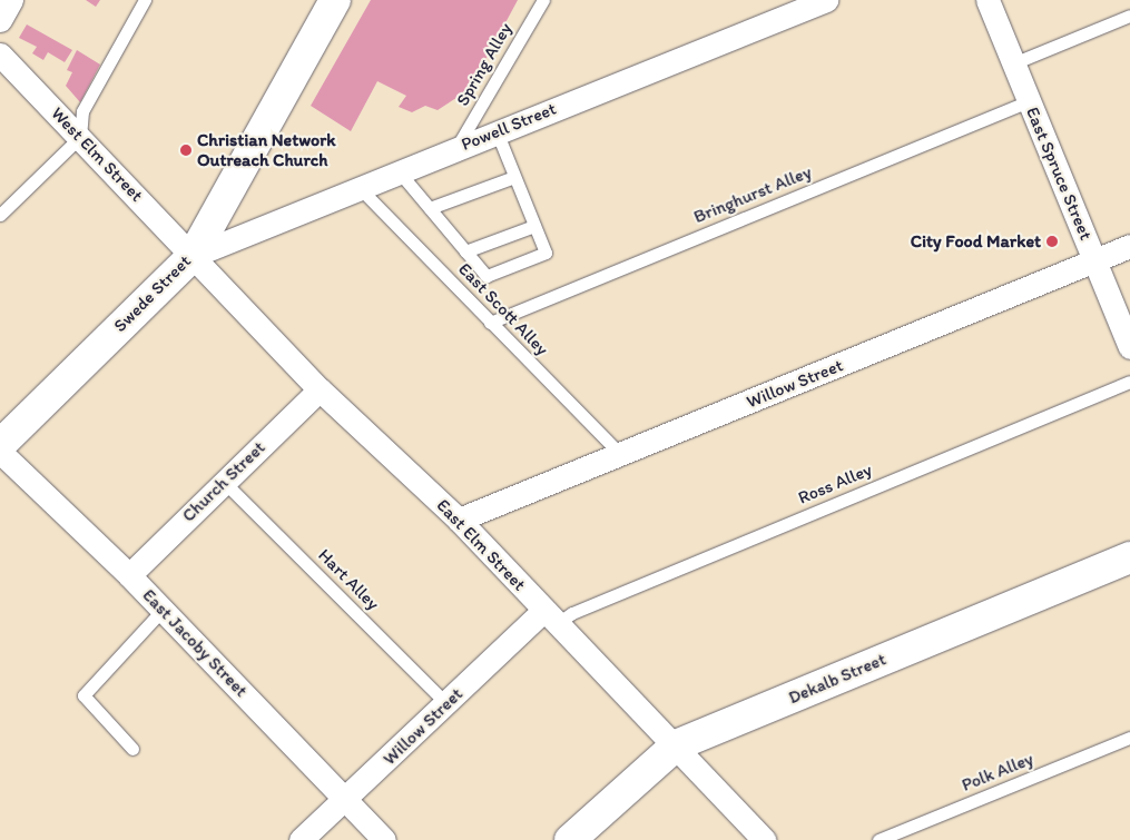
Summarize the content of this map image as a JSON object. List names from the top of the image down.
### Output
{
  "streets": {
    "main road": ["Swede Street", "Dekalb Street"],
    "street": [
      "Powell Street",
      "West Elm Street",
      "East Spruce Street",
      "Willow Street",
      "Church Street",
      "East Elm Street",
      "East Jacoby Street"
    ],
    "lane": [
      "Spring Alley",
      "Bringhurst Alley",
      "East Scott Alley",
      "Ross Alley",
      "Hart Alley",
      "Polk Alley"
    ]
  },
  "crossings": [
    ["Spring Alley", "Powell Street"],
    ["Powell Street", "West Elm Street"],
    ["Powell Street", "Swede Street"],
    ["Powell Street", "East Scott Alley"],
    ["Powell Street", "East Elm Street"],
    ["West Elm Street", "Swede Street"],
    ["West Elm Street", "East Elm Street"],
    ["East Spruce Street", "Bringhurst Alley"],
    ["East Spruce Street", "Willow Street"],
    ["Bringhurst Alley", "East Scott Alley"],
    ["Swede Street", "East Elm Street"],
    ["East Scott Alley", "Willow Street"],
    ["Willow Street", "Ross Alley"],
    ["Willow Street", "East Elm Street"],
    ["Willow Street", "Hart Alley"],
    ["Willow Street", "East Jacoby Street"],
    ["Church Street", "East Elm Street"],
    ["Church Street", "Hart Alley"],
    ["Church Street", "East Jacoby Street"],
    ["Ross Alley", "East Elm Street"],
    ["East Elm Street", "Dekalb Street"]
  ],
  "places": ["Christian Network Outreach Church", "City Food Market"]
}
